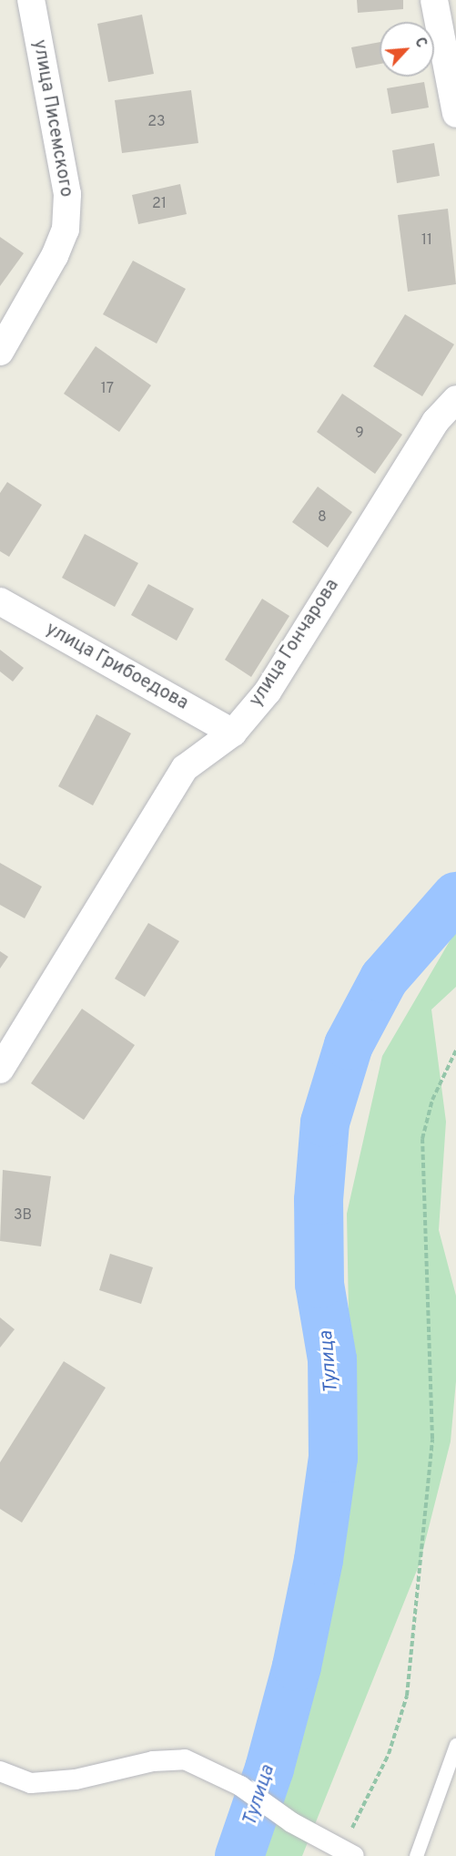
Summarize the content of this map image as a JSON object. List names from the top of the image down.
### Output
{
  "streets": {
    "street": ["улица Писемского", "улица Гончарова", "улица Грибоедова"]
  },
  "crossings": [
    ["улица Гончарова", "улица Грибоедова"]
  ],
  "water": ["Тулица"],
  "house_numbers": [
    "23",
    "21",
    "11",
    "17",
    "9",
    "8",
    "3В"
  ],
  "north": "top right"
}
